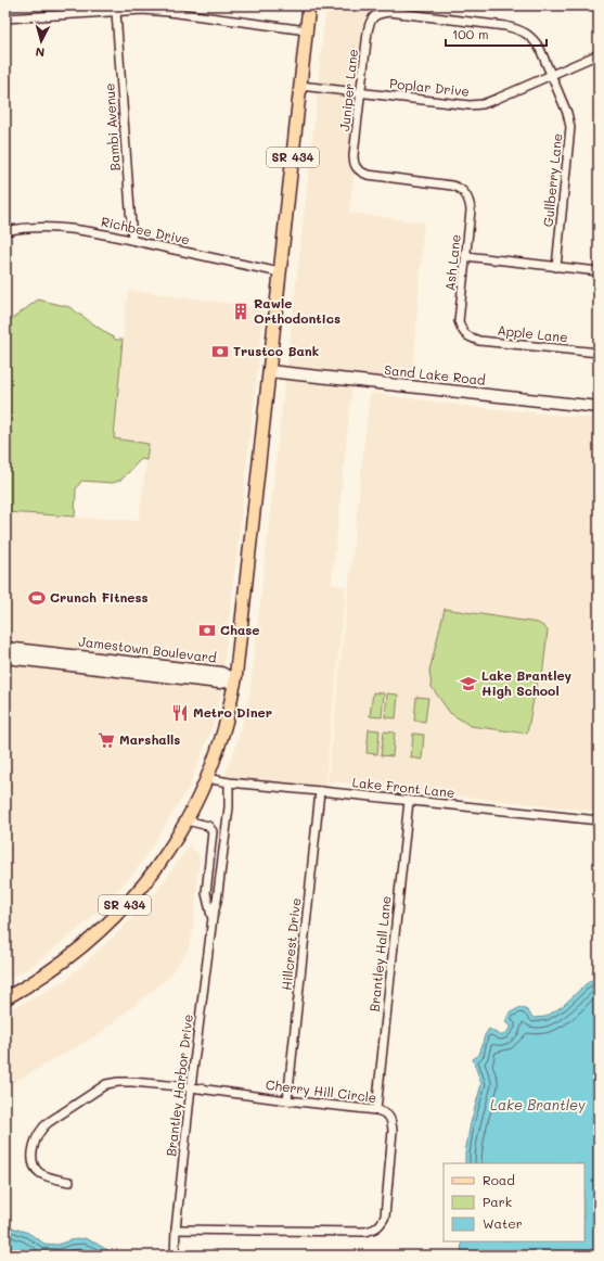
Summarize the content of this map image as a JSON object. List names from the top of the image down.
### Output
{
  "streets": {
    "main road": ["SR 434"],
    "street": [
      "Poplar Drive",
      "Juniper Lane",
      "Bambi Avenue",
      "Gullberry Lane",
      "Richbee Drive",
      "Ash Lane",
      "Apple Lane",
      "Sand Lake Road",
      "Jamestown Boulevard",
      "Lake Front Lane",
      "Hillcrest Drive",
      "Brantley Hall Lane",
      "Brantley Harbor Drive",
      "Cherry Hill Circle"
    ]
  },
  "crossings": [
    ["Poplar Drive", "Juniper Lane"],
    ["Poplar Drive", "SR 434"],
    ["Poplar Drive", "Gullberry Lane"],
    ["Juniper Lane", "Gullberry Lane"],
    ["Juniper Lane", "Ash Lane"],
    ["Bambi Avenue", "Richbee Drive"],
    ["SR 434", "Richbee Drive"],
    ["SR 434", "Sand Lake Road"],
    ["SR 434", "Jamestown Boulevard"],
    ["SR 434", "Lake Front Lane"],
    ["SR 434", "Brantley Harbor Drive"],
    ["Ash Lane", "Apple Lane"],
    ["Lake Front Lane", "Hillcrest Drive"],
    ["Lake Front Lane", "Brantley Hall Lane"],
    ["Lake Front Lane", "Brantley Harbor Drive"],
    ["Hillcrest Drive", "Cherry Hill Circle"],
    ["Brantley Hall Lane", "Cherry Hill Circle"],
    ["Brantley Harbor Drive", "Cherry Hill Circle"]
  ],
  "water": ["Lake Brantley"],
  "places": {
    "building": ["Rawle Orthodontics"],
    "bank": ["Trustco Bank", "Chase"],
    "sports": ["Crunch Fitness"],
    "school or university": ["Lake Brantley High School"],
    "restaurant": ["Metro Diner"],
    "supermarket": ["Marshalls"]
  },
  "legend": ["Road", "Park", "Water"],
  "scale_bar": "100 m",
  "north": "bottom"
}
